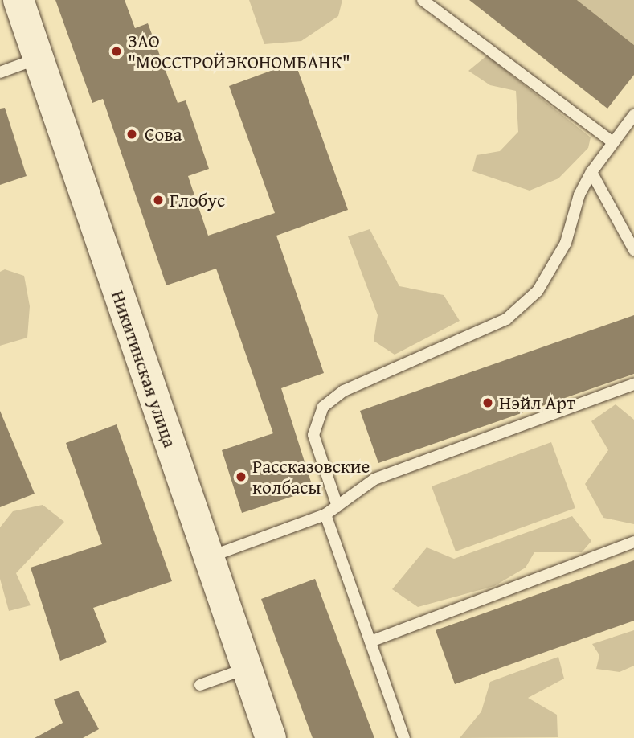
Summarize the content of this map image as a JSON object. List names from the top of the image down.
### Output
{
  "streets": {
    "street": ["Никитинская улица"]
  },
  "places": [
    "ЗАО \"МОССТРОЙЭКОНОМБАНК\"",
    "Сова",
    "Глобус",
    "Нэйл Арт",
    "Рассказовские колбасы"
  ]
}
